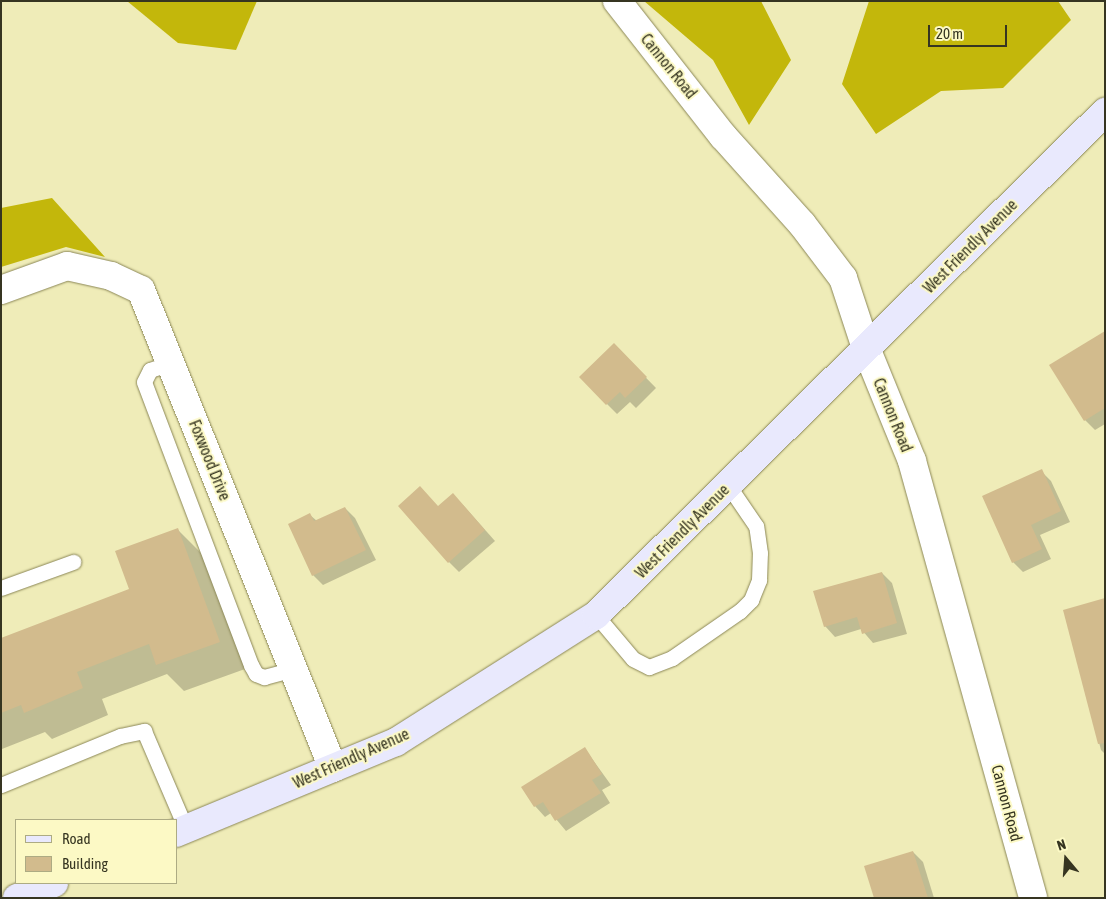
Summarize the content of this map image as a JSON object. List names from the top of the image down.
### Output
{
  "streets": {
    "main road": ["West Friendly Avenue"],
    "street": ["Cannon Road", "Foxwood Drive"]
  },
  "crossings": [
    ["Cannon Road", "West Friendly Avenue"],
    ["West Friendly Avenue", "Foxwood Drive"]
  ],
  "legend": ["Road", "Building"],
  "scale_bar": "20 m",
  "north": "top"
}
